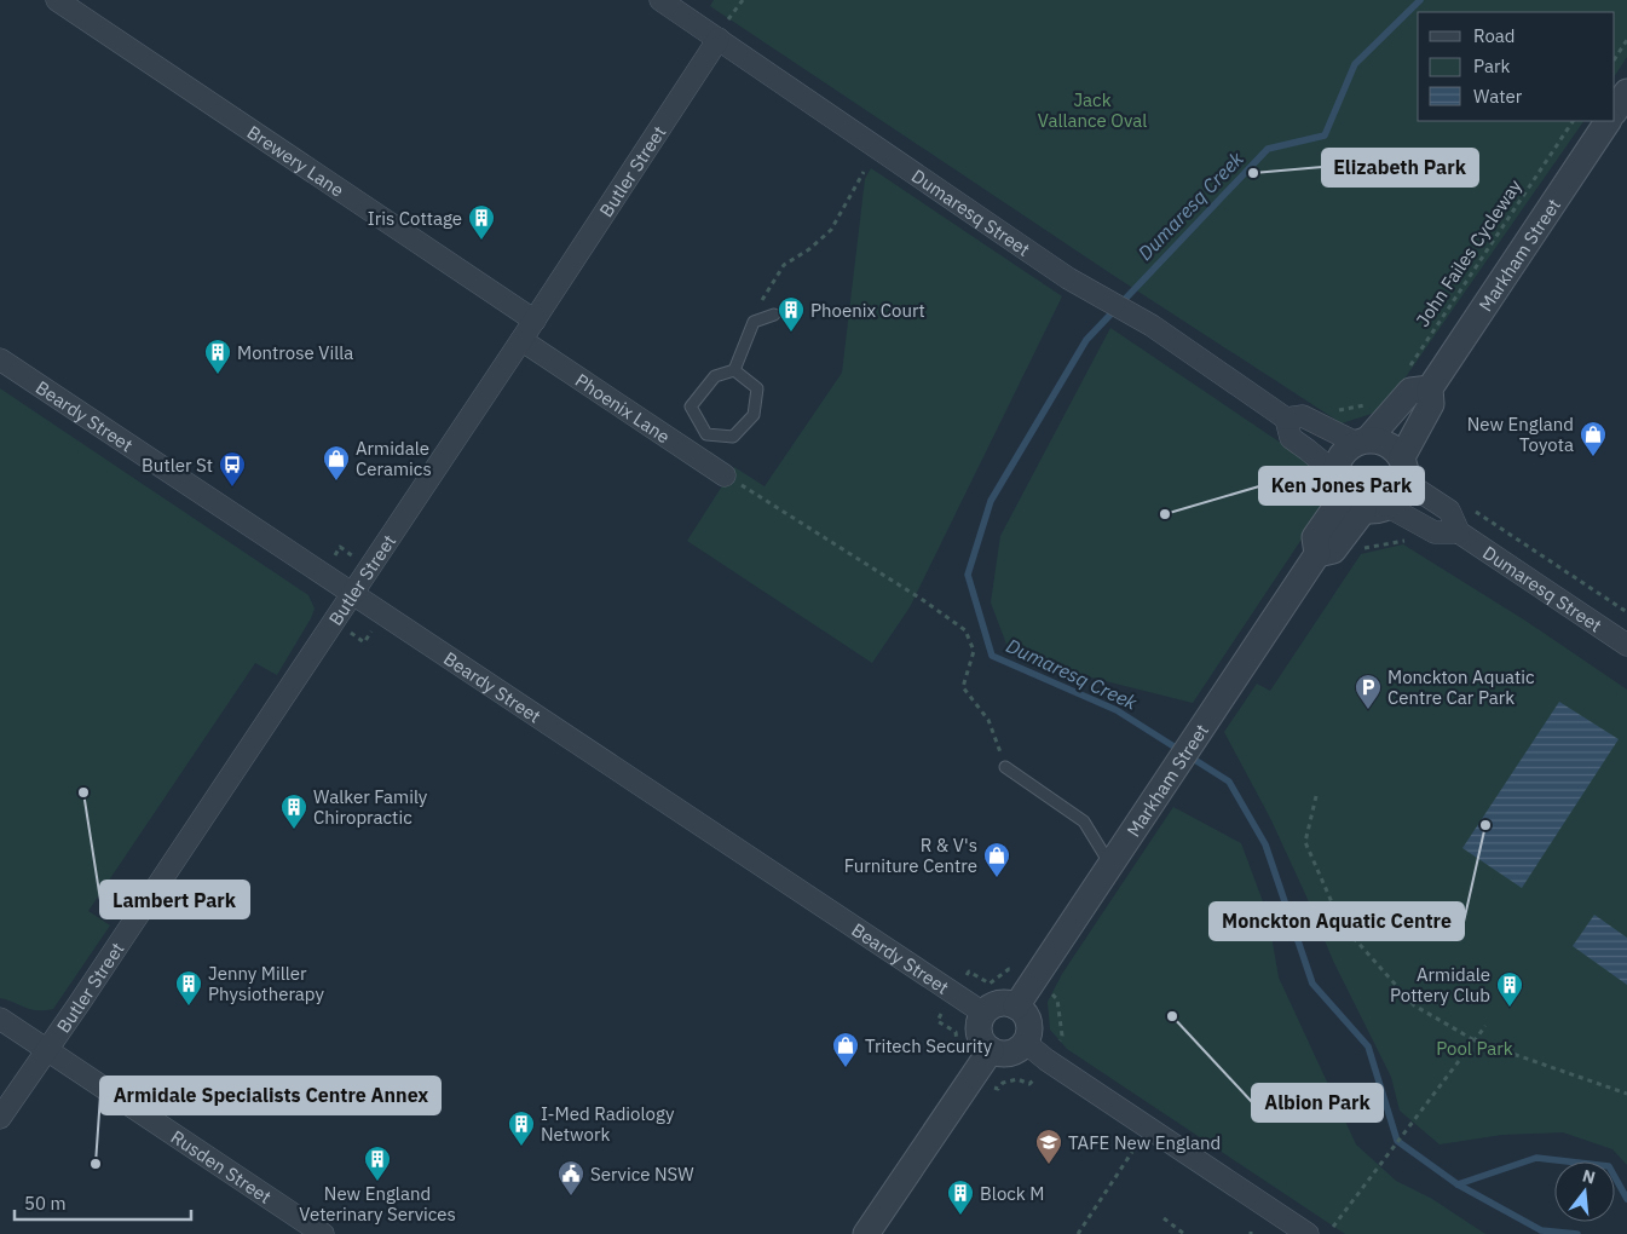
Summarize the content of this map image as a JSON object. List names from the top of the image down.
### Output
{
  "streets": {
    "street": [
      "Brewery Lane",
      "Butler Street",
      "Dumaresq Street",
      "Markham Street",
      "Phoenix Lane",
      "Beardy Street",
      "Rusden Street"
    ],
    "path": ["John Failes Cycleway"]
  },
  "crossings": [
    ["Brewery Lane", "Butler Street"],
    ["Butler Street", "Dumaresq Street"],
    ["Butler Street", "Phoenix Lane"],
    ["Butler Street", "Beardy Street"],
    ["Butler Street", "Rusden Street"],
    ["Dumaresq Street", "Markham Street"],
    ["Markham Street", "Beardy Street"]
  ],
  "water": ["Dumaresq Creek"],
  "parks": ["Jack Vallance Oval", "Pool Park"],
  "places": {
    "other": [
      "Elizabeth Park",
      "Ken Jones Park",
      "Lambert Park",
      "Monckton Aquatic Centre",
      "Albion Park",
      "Armidale Specialists Centre Annex"
    ],
    "building": [
      "Iris Cottage",
      "Phoenix Court",
      "Montrose Villa",
      "Walker Family Chiropractic",
      "Jenny Miller Physiotherapy",
      "Armidale Pottery Club",
      "I-Med Radiology Network",
      "New England Veterinary Services",
      "Block M"
    ],
    "shop": [
      "New England Toyota",
      "Armidale Ceramics",
      "R & V's Furniture Centre",
      "Tritech Security"
    ],
    "bus stop": ["Butler St"],
    "parking": ["Monckton Aquatic Centre Car Park"],
    "school or university": ["TAFE New England"],
    "public building": ["Service NSW"]
  },
  "legend": ["Road", "Park", "Water"],
  "scale_bar": "50 m",
  "north": "top"
}
